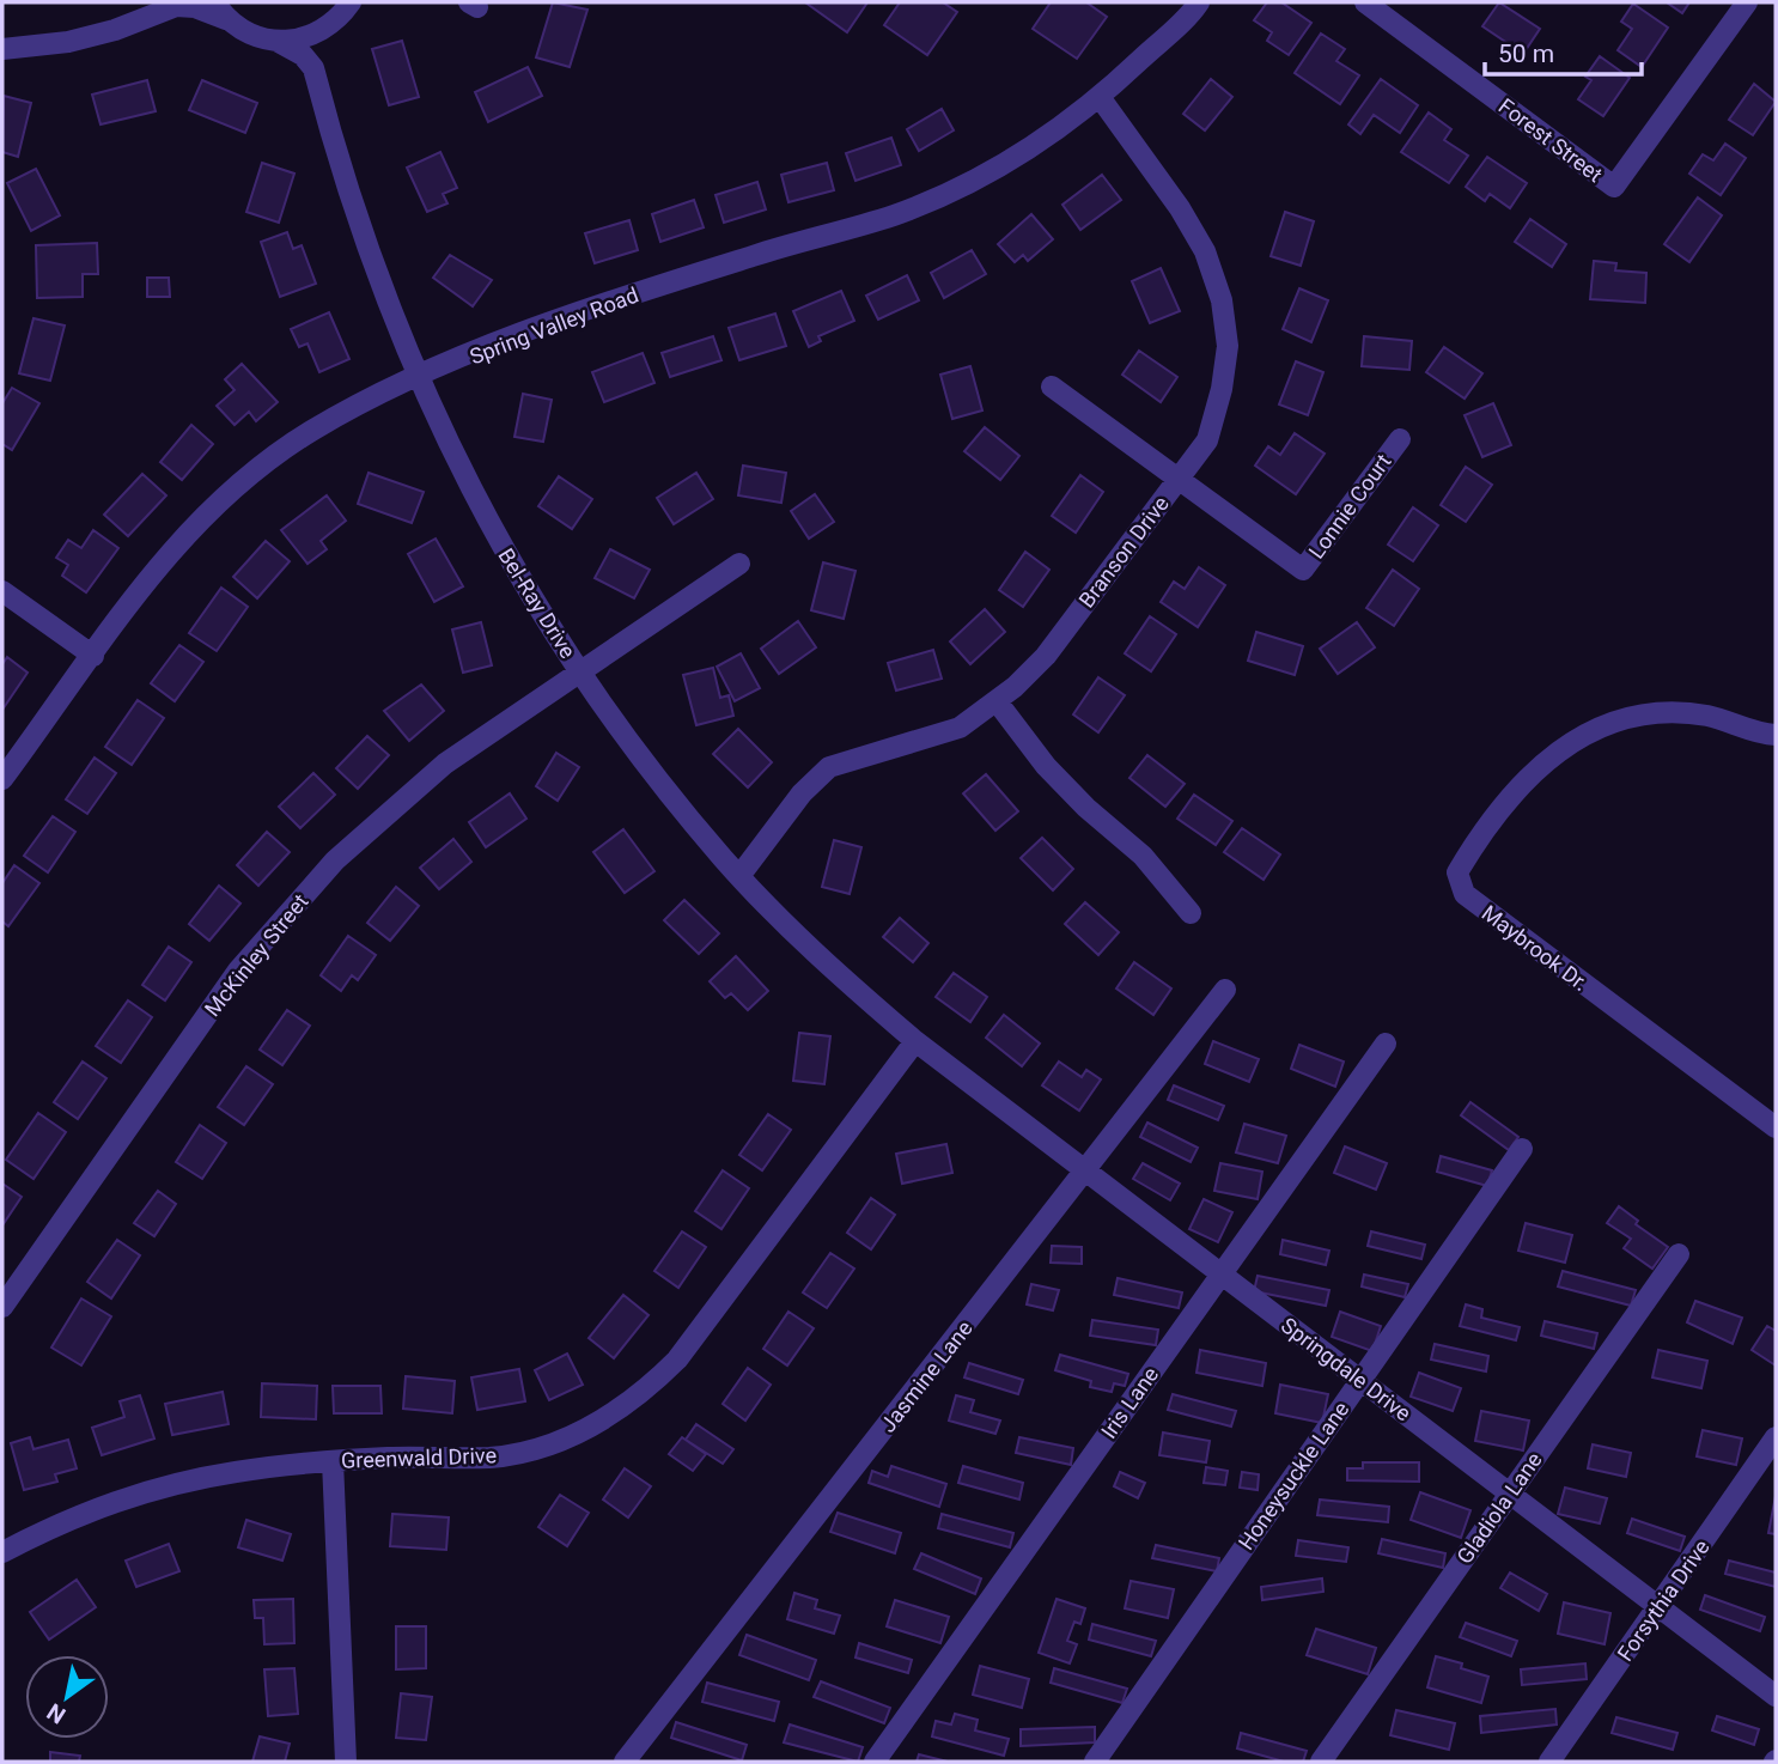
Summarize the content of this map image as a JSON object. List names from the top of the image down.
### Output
{
  "streets": {
    "street": [
      "Forest Street",
      "Spring Valley Road",
      "Lonnie Court",
      "Branson Drive",
      "Bel-Ray Drive",
      "Maybrook Dr.",
      "McKinley Street",
      "Springdale Drive",
      "Jasmine Lane",
      "Iris Lane",
      "Greenwald Drive",
      "Honeysuckle Lane",
      "Gladiola Lane",
      "Forsythia Drive"
    ]
  },
  "crossings": [
    ["Spring Valley Road", "Branson Drive"],
    ["Spring Valley Road", "Bel-Ray Drive"],
    ["Lonnie Court", "Branson Drive"],
    ["Branson Drive", "Bel-Ray Drive"],
    ["Bel-Ray Drive", "McKinley Street"],
    ["Bel-Ray Drive", "Springdale Drive"],
    ["Bel-Ray Drive", "Greenwald Drive"],
    ["Springdale Drive", "Jasmine Lane"],
    ["Springdale Drive", "Iris Lane"],
    ["Springdale Drive", "Greenwald Drive"],
    ["Springdale Drive", "Honeysuckle Lane"],
    ["Springdale Drive", "Gladiola Lane"],
    ["Springdale Drive", "Forsythia Drive"]
  ],
  "scale_bar": "50 m",
  "north": "bottom left"
}
